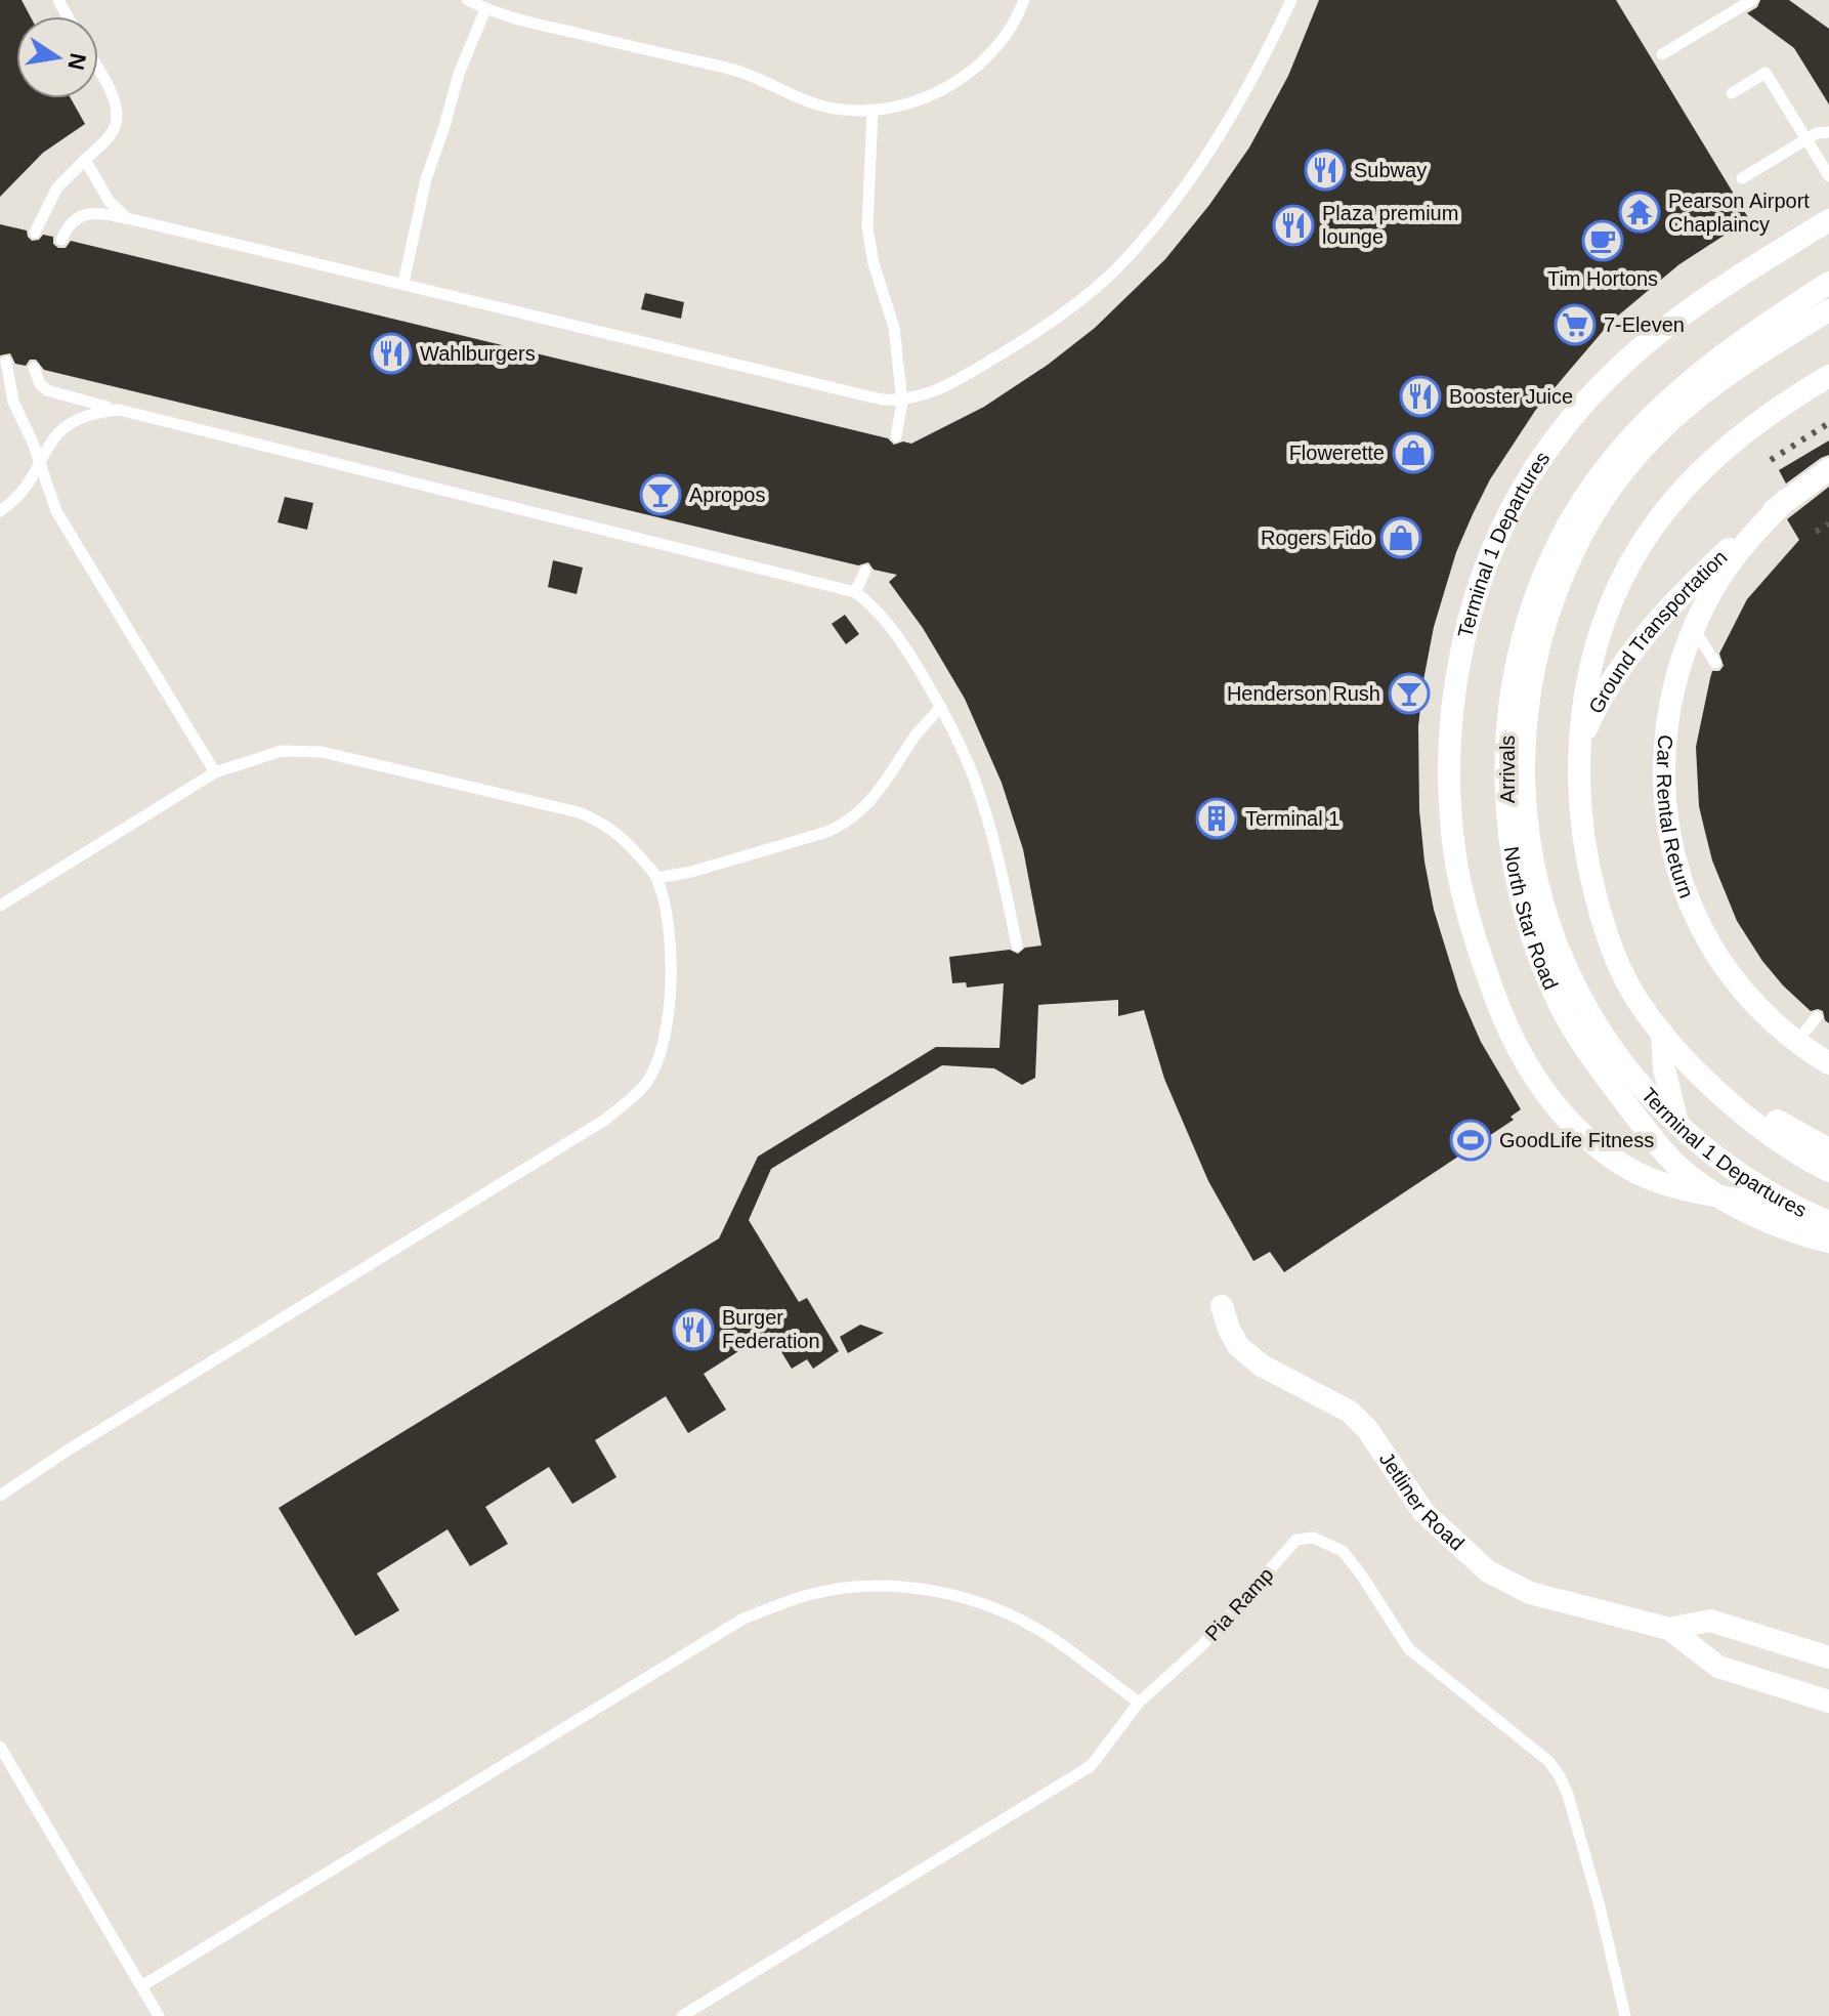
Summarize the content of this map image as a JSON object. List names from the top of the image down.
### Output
{
  "streets": {
    "street": [
      "Terminal 1 Departures",
      "Ground Transportation",
      "Arrivals",
      "Car Rental Return",
      "North Star Road",
      "Jetliner Road"
    ],
    "lane": ["Pia Ramp"]
  },
  "crossings": [
    ["Ground Transportation", "Car Rental Return"],
    ["Arrivals", "North Star Road"]
  ],
  "places": {
    "restaurant": [
      "Subway",
      "Plaza premium lounge",
      "Wahlburgers",
      "Booster Juice",
      "Burger Federation"
    ],
    "temple": ["Pearson Airport Chaplaincy"],
    "cafe": ["Tim Hortons"],
    "supermarket": ["7-Eleven"],
    "shop": ["Flowerette", "Rogers Fido"],
    "bar": ["Apropos", "Henderson Rush"],
    "building": ["Terminal 1"],
    "sports": ["GoodLife Fitness"]
  },
  "north": "right"
}
